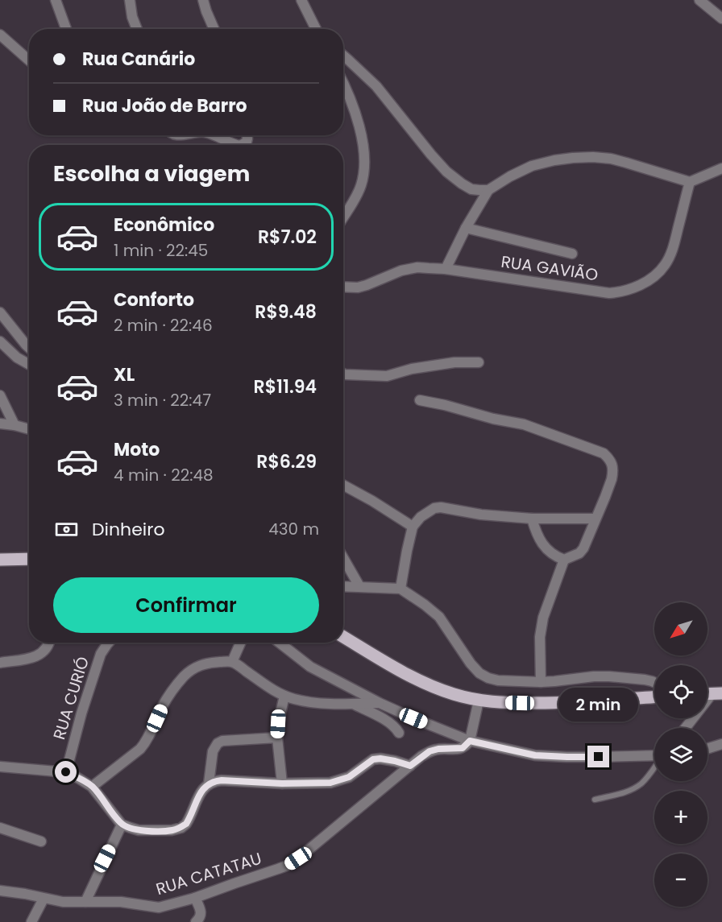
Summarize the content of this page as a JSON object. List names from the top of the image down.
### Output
{
  "streets": {
    "street": ["RUA GAVIÃO", "RUA CURIÓ", "RUA CATATAU"]
  },
  "north": "bottom left",
  "page": {
    "banner": ["Rua Canário", "Rua João de Barro"],
    "heading": "Escolha a viagem",
    "list": [
      {
        "name": "Econômico",
        "note": "1 min · 22:45",
        "value": "R$7.02"
      },
      {
        "name": "Conforto",
        "note": "2 min · 22:46",
        "value": "R$9.48"
      },
      {
        "name": "XL",
        "note": "3 min · 22:47",
        "value": "R$11.94"
      },
      {
        "name": "Moto",
        "note": "4 min · 22:48",
        "value": "R$6.29"
      }
    ],
    "pay": ["Dinheiro", "430 m"],
    "buttons": "Confirmar",
    "map_buttons": ["+", "−"],
    "bubble": "2 min"
  }
}
